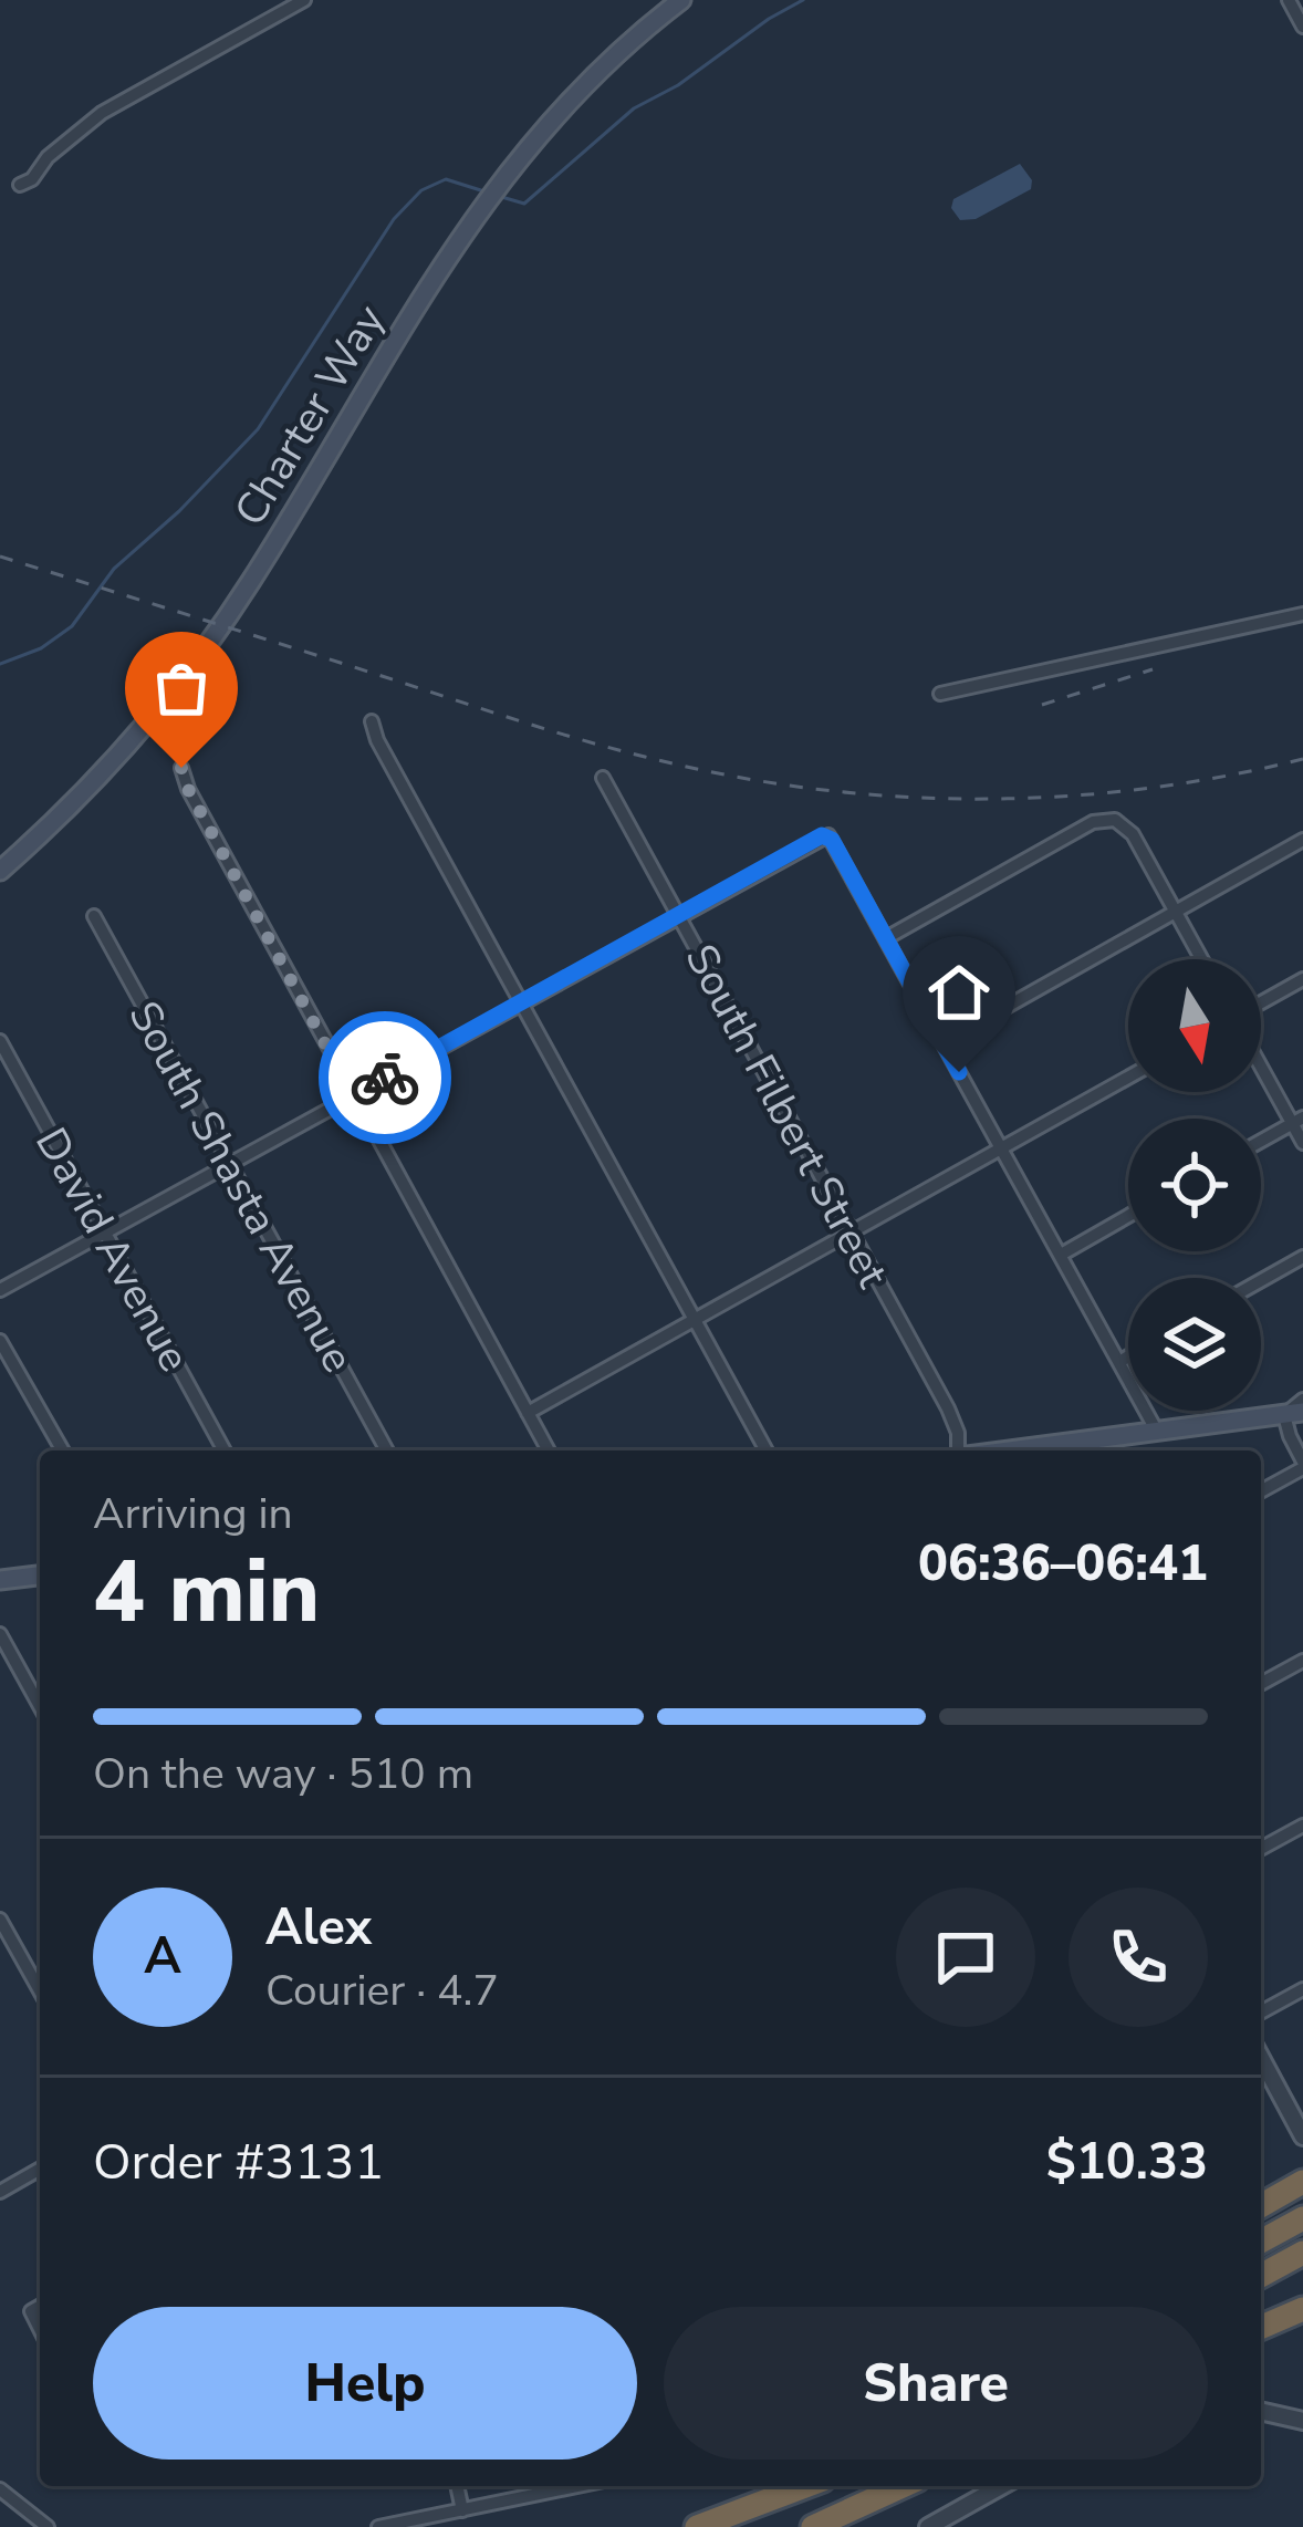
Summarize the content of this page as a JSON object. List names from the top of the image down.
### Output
{
  "streets": {
    "main road": ["Charter Way"],
    "street": ["South Filbert Street", "South Shasta Avenue", "David Avenue"]
  },
  "north": "bottom",
  "page": {
    "heading": ["4 min", "Arriving in", "06:36–06:41"],
    "panel": [
      "Alex",
      "Courier · 4.7",
      "Order #3131",
      "$10.33"
    ],
    "bar": "On the way · 510 m",
    "round": "A",
    "buttons": ["Help", "Share"]
  }
}
